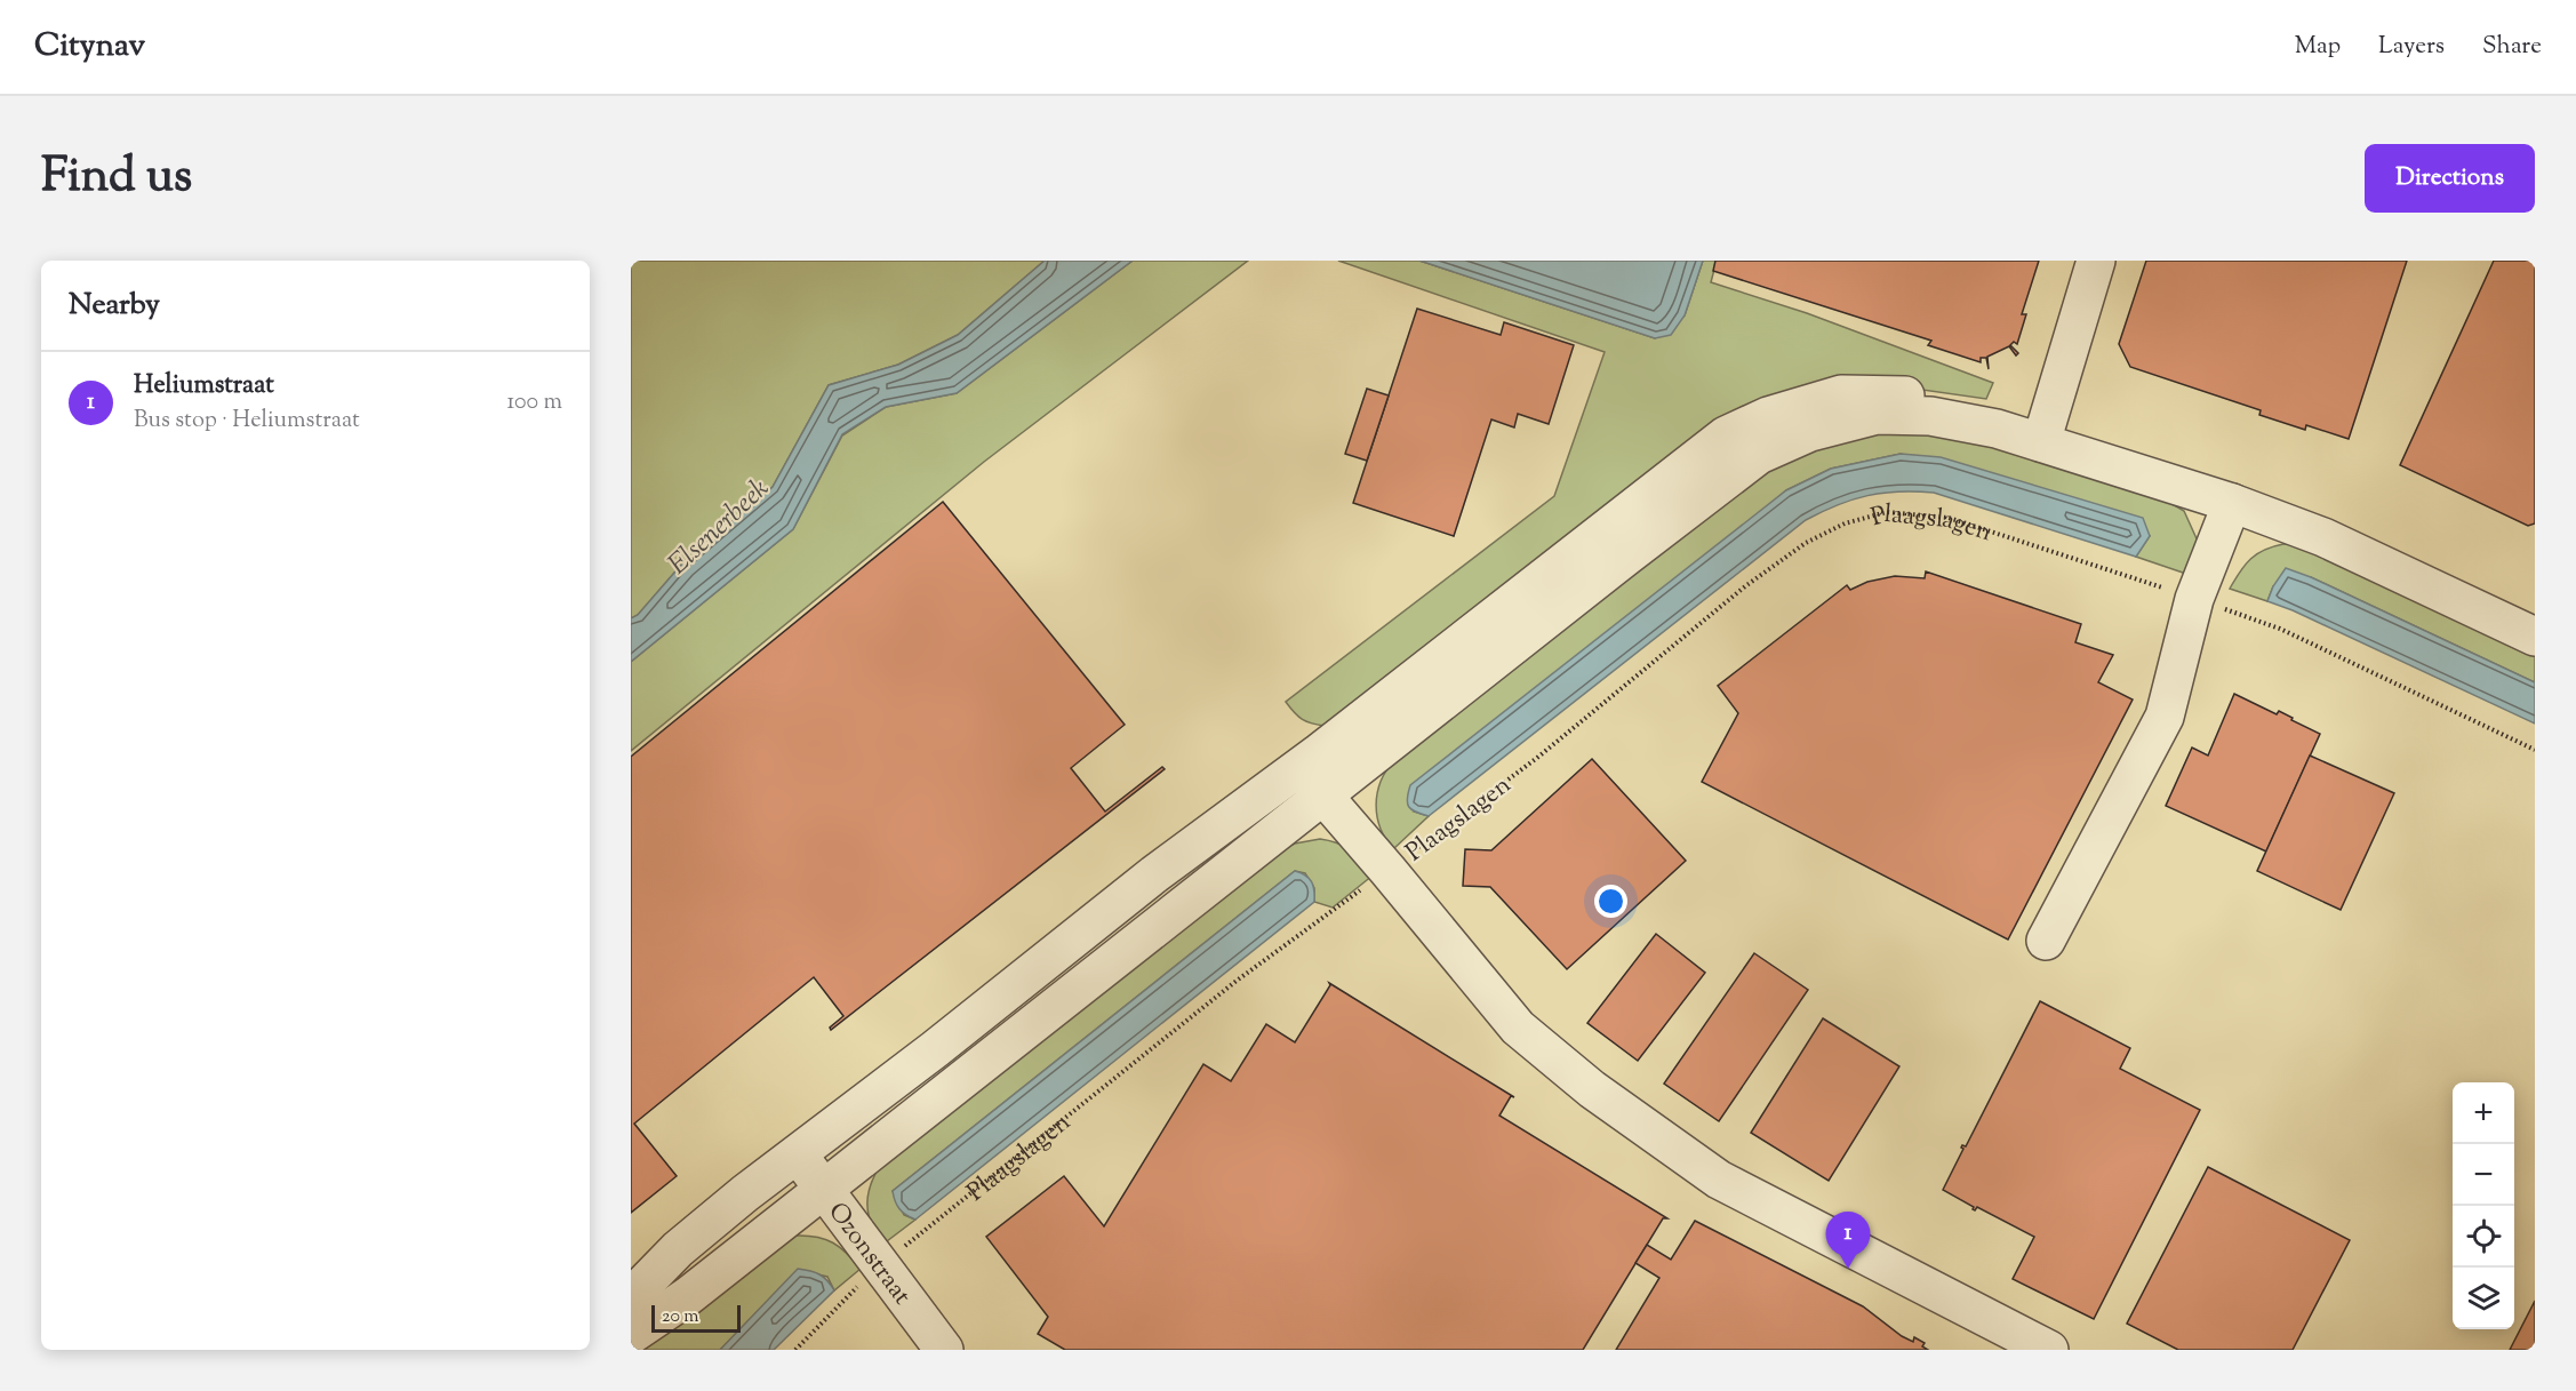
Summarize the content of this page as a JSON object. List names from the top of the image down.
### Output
{
  "streets": {
    "street": ["Ozonstraat"],
    "path": ["Plaagslagen"]
  },
  "crossings": [
    ["Plaagslagen", "Ozonstraat"]
  ],
  "water": ["Elsenerbeek"],
  "scale_bar": "20 m",
  "page": {
    "header": "Citynav",
    "nav": ["Map", "Layers", "Share"],
    "title": "Find us",
    "buttons": "Directions",
    "heading": "Nearby",
    "list": [
      {
        "mark": "1",
        "name": "Heliumstraat",
        "note": "Bus stop · Heliumstraat",
        "value": "100 m"
      }
    ],
    "map_buttons": ["+", "−"],
    "pins": "1",
    "scale": "20 m"
  }
}
